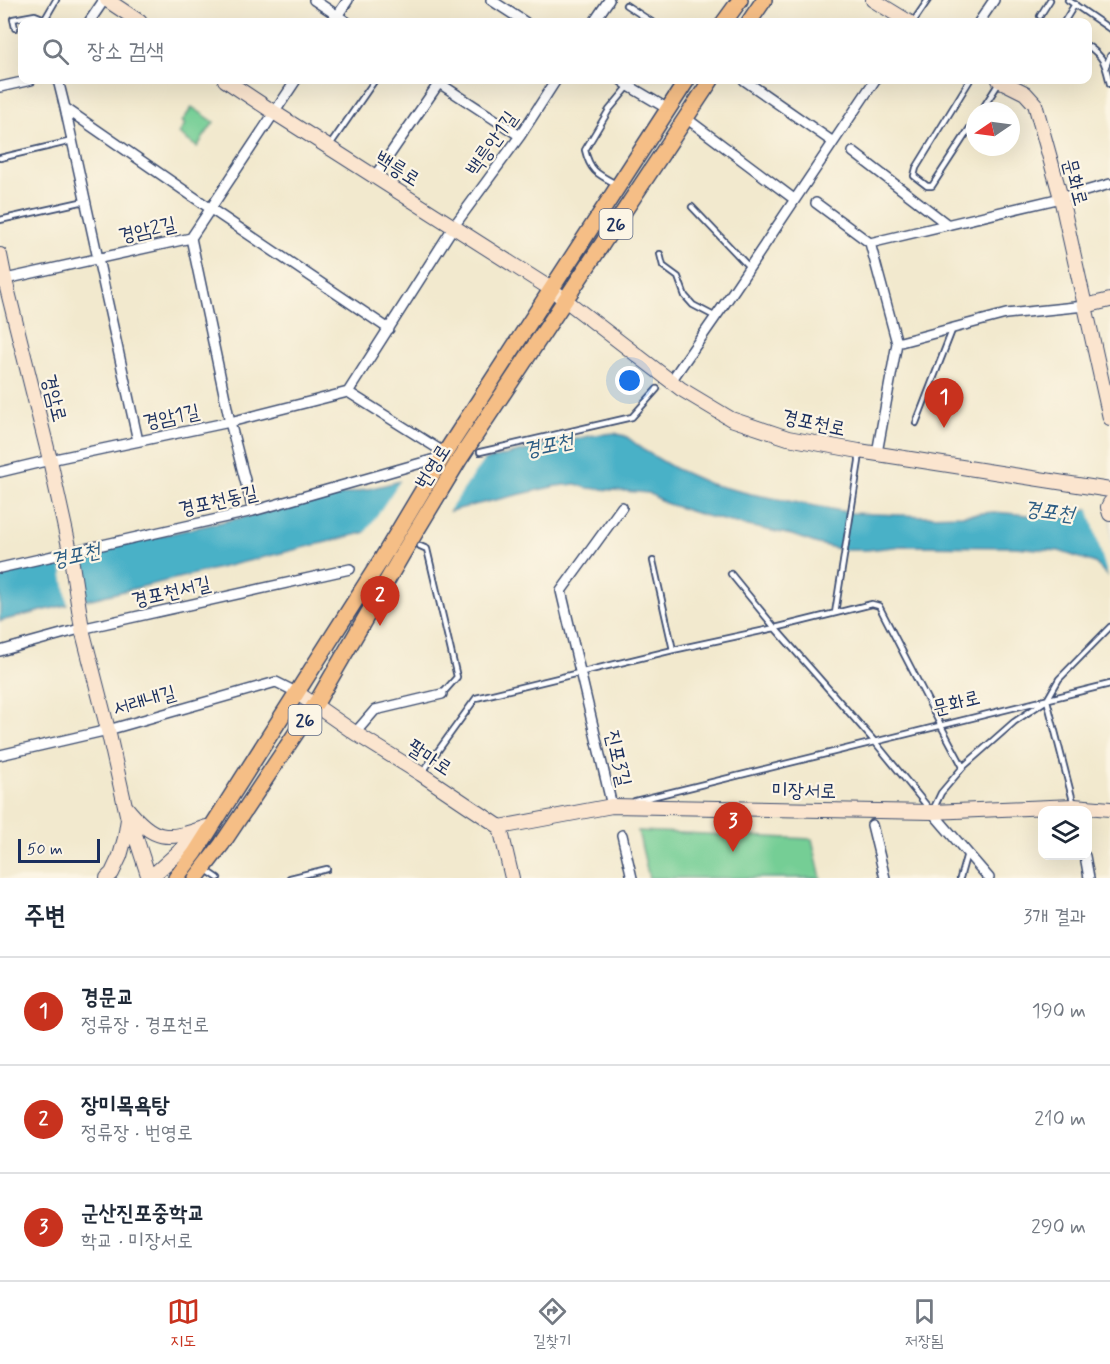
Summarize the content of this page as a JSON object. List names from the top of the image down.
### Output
{
  "streets": {
    "main road": ["26", "번영로"],
    "street": [
      "백릉안1길",
      "백릉로",
      "문화로",
      "경암2길",
      "경암로",
      "경암1길",
      "경포천로",
      "경포천동길",
      "경포천서길",
      "서래내길",
      "팔마로",
      "진포3길",
      "미장서로"
    ]
  },
  "crossings": [
    ["백릉안1길", "백릉로"],
    ["백릉로", "경암2길"],
    ["백릉로", "경포천로"],
    ["백릉로", "번영로"],
    ["문화로", "진포3길"],
    ["경암2길", "경암로"],
    ["경암로", "경암1길"],
    ["경암로", "경포천동길"],
    ["경암로", "경포천서길"],
    ["경포천로", "번영로"],
    ["번영로", "경포천동길"],
    ["번영로", "서래내길"],
    ["번영로", "팔마로"],
    ["서래내길", "팔마로"],
    ["팔마로", "미장서로"],
    ["진포3길", "미장서로"]
  ],
  "water": ["경포천"],
  "scale_bar": "50 m",
  "north": "left",
  "page": {
    "search": "장소 검색",
    "pins": ["1", "2", "3"],
    "scale": "50 m",
    "heading": ["주변", "3개 결과"],
    "list": [
      {
        "mark": "1",
        "name": "경문교",
        "note": "정류장 · 경포천로",
        "value": "190 m"
      },
      {
        "mark": "2",
        "name": "장미목욕탕",
        "note": "정류장 · 번영로",
        "value": "210 m"
      },
      {
        "mark": "3",
        "name": "군산진포중학교",
        "note": "학교 · 미장서로",
        "value": "290 m"
      }
    ],
    "nav": ["지도", "길찾기", "저장됨"]
  }
}
